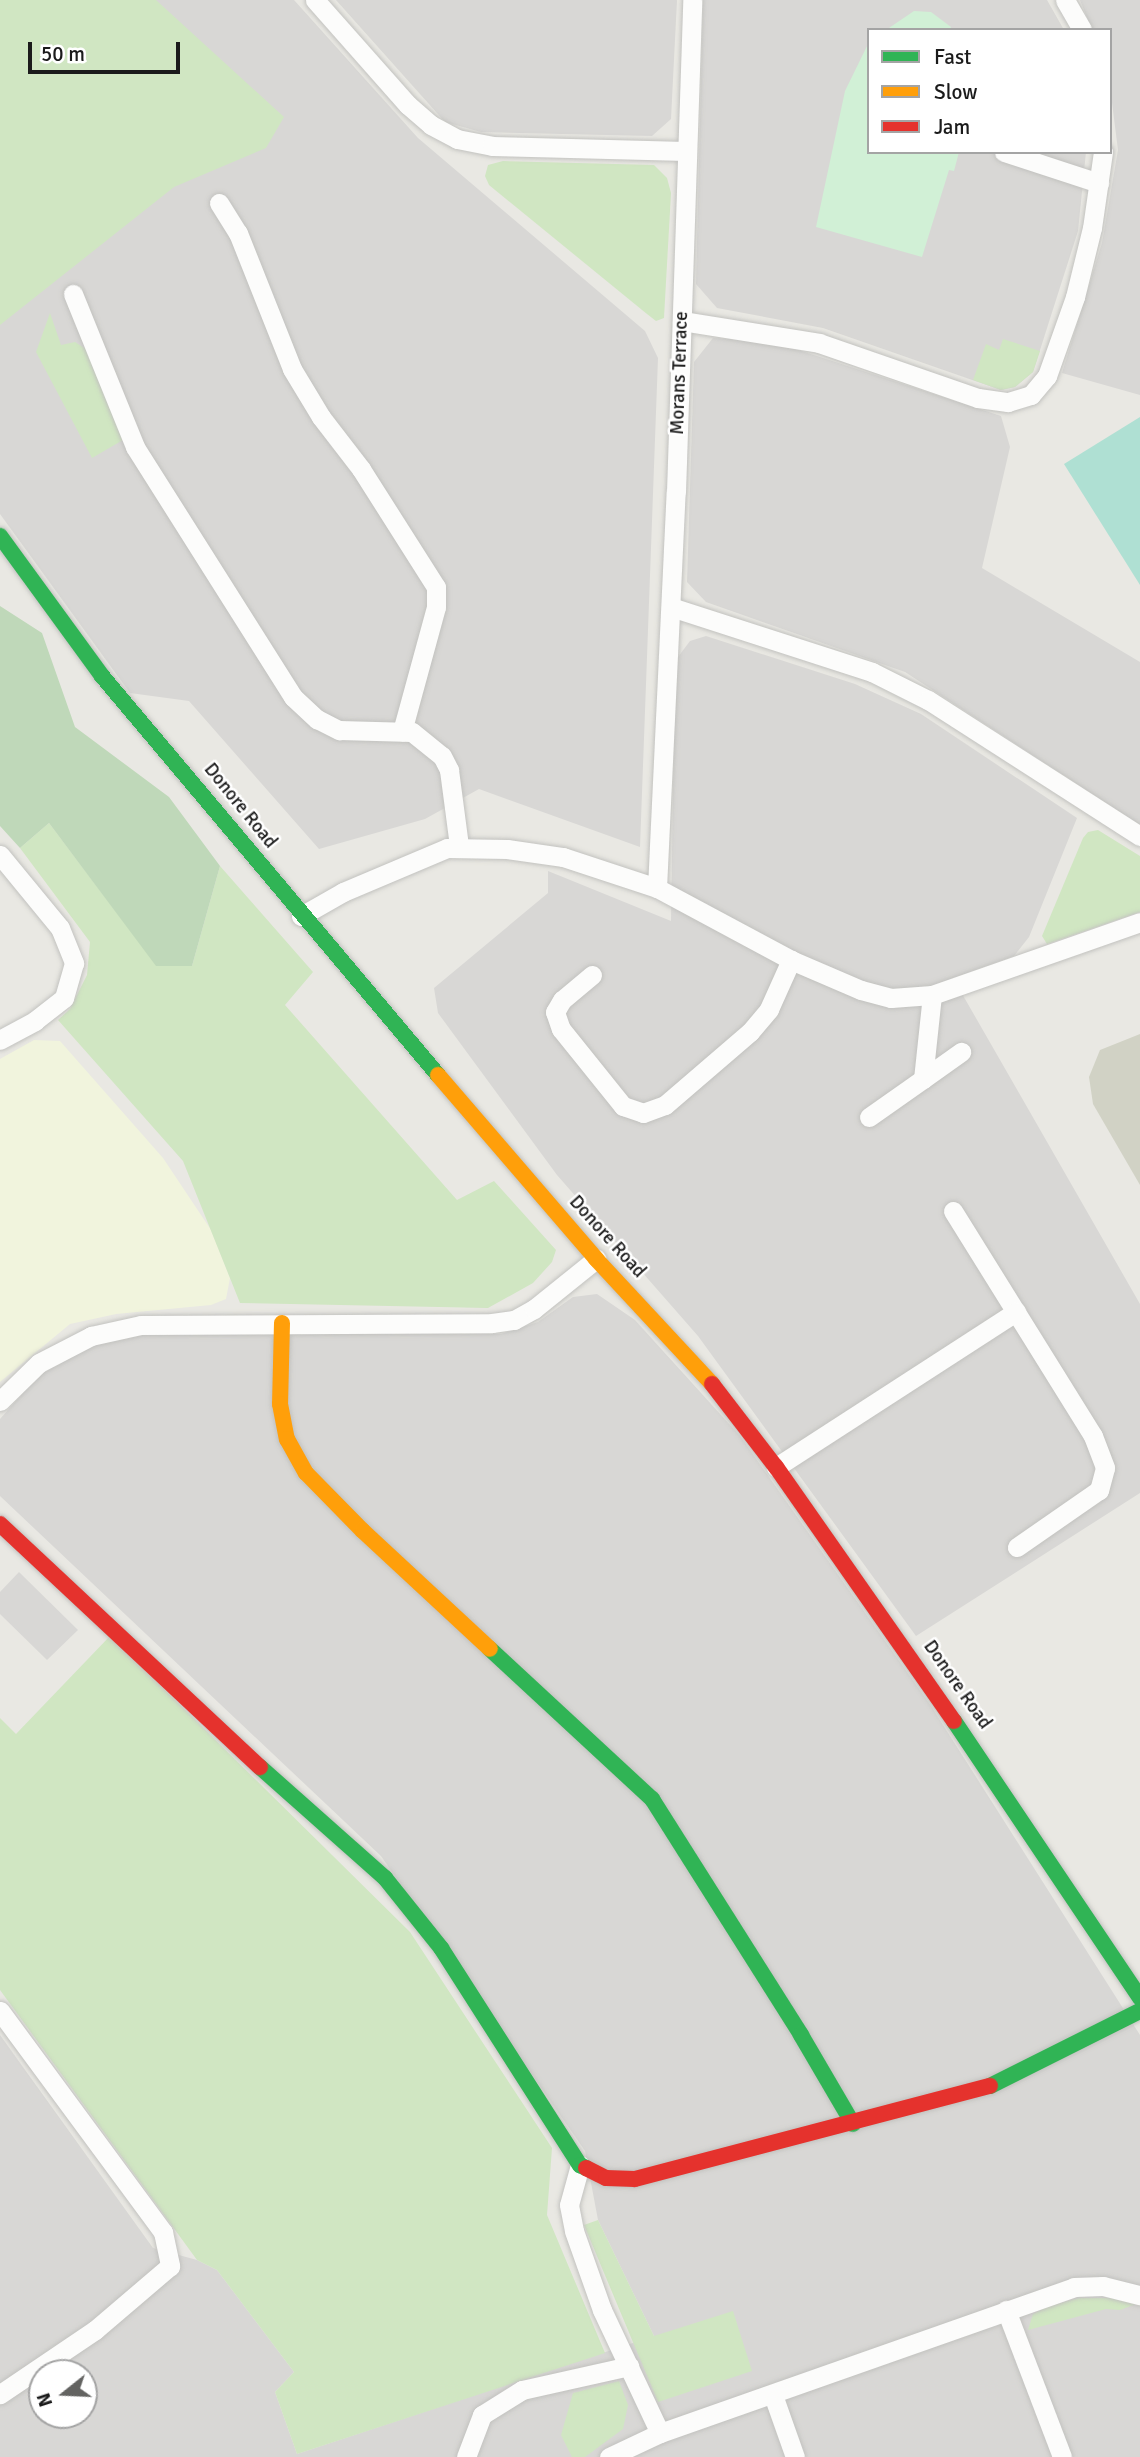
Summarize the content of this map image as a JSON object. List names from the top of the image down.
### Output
{
  "streets": {
    "street": ["Morans Terrace", "Donore Road"]
  },
  "legend": ["Fast", "Slow", "Jam"],
  "scale_bar": "50 m",
  "north": "left"
}
